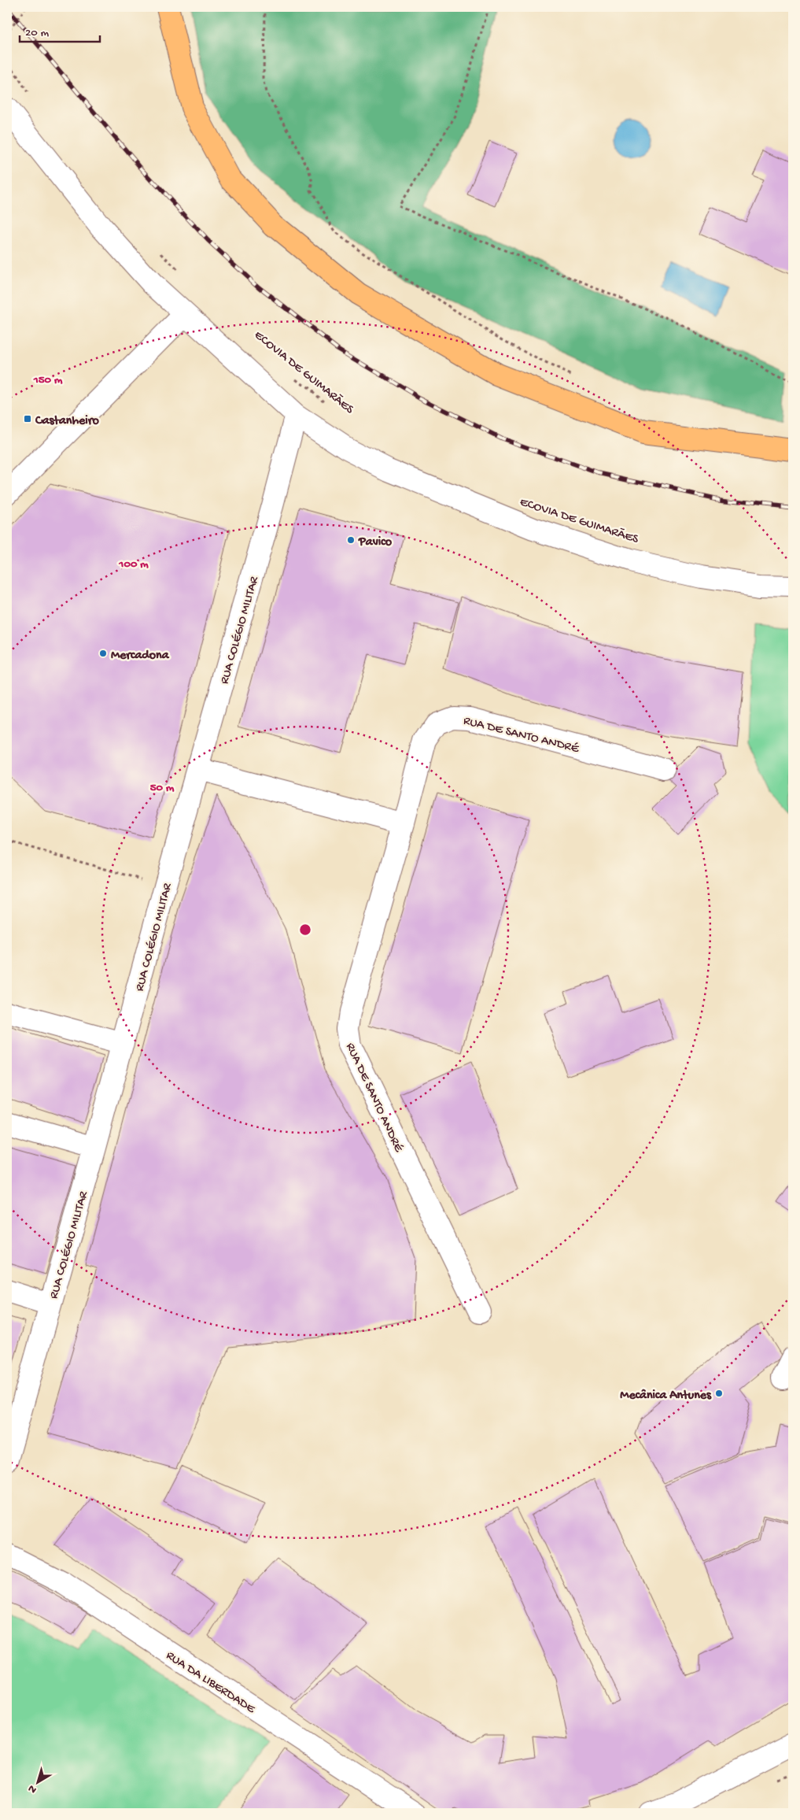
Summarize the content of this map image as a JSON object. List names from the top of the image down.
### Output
{
  "streets": {
    "street": ["RUA COLÉGIO MILITAR", "RUA DE SANTO ANDRÉ", "RUA DA LIBERDADE"],
    "path": ["ECOVIA DE GUIMARÃES"]
  },
  "places": {
    "transit": ["Castanheiro"],
    "other": ["Pavico", "Mercadona", "Mecânica Antunes"]
  },
  "scale_bar": "20 m",
  "north": "bottom left",
  "rings": ["150 m", "100 m", "50 m"]
}
